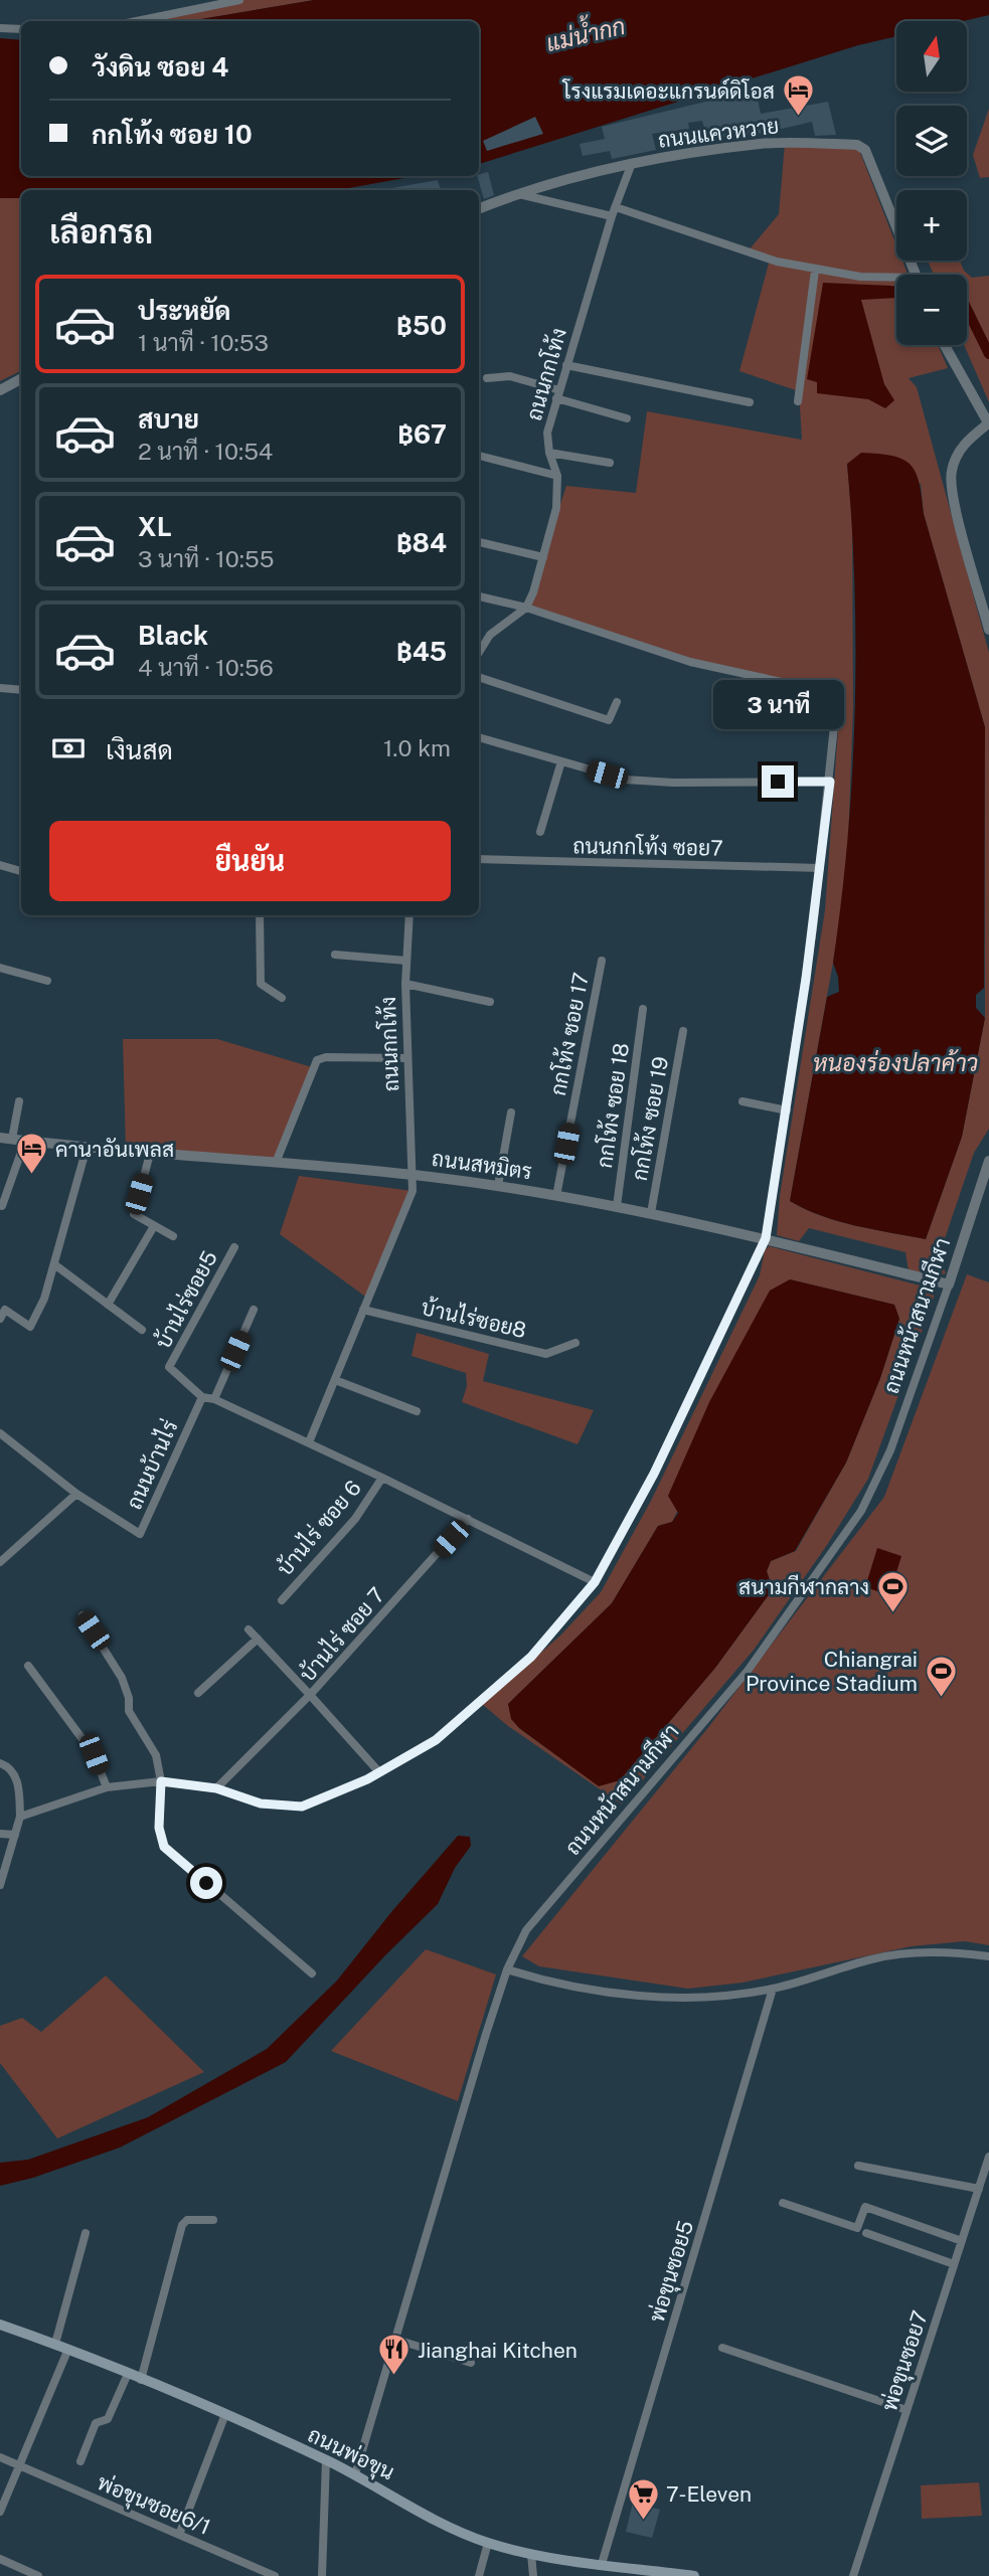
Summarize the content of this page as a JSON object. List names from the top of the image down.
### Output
{
  "streets": {
    "main road": ["ถนนพ่อขุน"],
    "street": [
      "ถนนแควหวาย",
      "ถนนกกโท้ง",
      "ถนนกกโท้ง ซอย7",
      "กกโท้ง ซอย 17",
      "กกโท้ง ซอย 18",
      "กกโท้ง ซอย 19",
      "ถนนสหมิตร",
      "บ้านไร่ซอย5",
      "ถนนหน้าสนามกีฬา",
      "บ้านไร่ซอย8",
      "ถนนบ้านไร่",
      "บ้านไร่ ซอย 6",
      "บ้านไร่ ซอย 7",
      "พ่อขุนซอย5",
      "พ่อขุนซอย7",
      "พ่อขุนซอย6/1"
    ]
  },
  "crossings": [
    ["ถนนแควหวาย", "ถนนกกโท้ง"],
    ["ถนนกกโท้ง", "ถนนสหมิตร"],
    ["กกโท้ง ซอย 17", "ถนนสหมิตร"],
    ["กกโท้ง ซอย 18", "ถนนสหมิตร"],
    ["กกโท้ง ซอย 19", "ถนนสหมิตร"],
    ["ถนนสหมิตร", "ถนนหน้าสนามกีฬา"],
    ["บ้านไร่ซอย5", "ถนนบ้านไร่"],
    ["ถนนหน้าสนามกีฬา", "ถนนพ่อขุน"],
    ["พ่อขุนซอย5", "ถนนพ่อขุน"]
  ],
  "water": ["แม่น้ำกก", "หนองร่องปลาค้าว"],
  "places": {
    "hotel": ["โรงแรมเดอะแกรนด์ดิโอส", "คานาอันเพลส"],
    "sports": ["สนามกีฬากลาง", "Chiangrai Province Stadium"],
    "restaurant": ["Jianghai Kitchen"],
    "supermarket": ["7-Eleven"]
  },
  "north": "top",
  "page": {
    "map_buttons": ["+", "−"],
    "banner": ["วังดิน ซอย 4", "กกโท้ง ซอย 10"],
    "heading": "เลือกรถ",
    "list": [
      {
        "name": "ประหยัด",
        "note": "1 นาที · 10:53",
        "value": "฿50"
      },
      {
        "name": "สบาย",
        "note": "2 นาที · 10:54",
        "value": "฿67"
      },
      {
        "name": "XL",
        "note": "3 นาที · 10:55",
        "value": "฿84"
      },
      {
        "name": "Black",
        "note": "4 นาที · 10:56",
        "value": "฿45"
      }
    ],
    "bubble": "3 นาที",
    "pay": ["เงินสด", "1.0 km"],
    "buttons": "ยืนยัน"
  }
}
